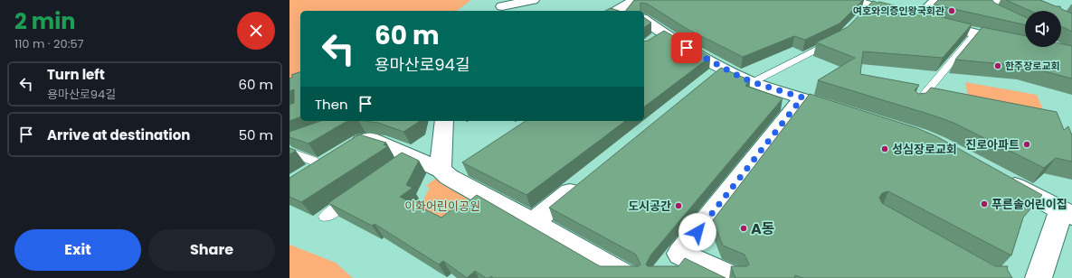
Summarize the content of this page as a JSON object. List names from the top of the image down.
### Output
{
  "parks": ["이화어린이공원"],
  "places": [
    "여호와의증인왕국회관",
    "한주장로교회",
    "진로아파트",
    "성심장로교회",
    "푸른솔어린이집",
    "도시공간",
    "A동"
  ],
  "page": {
    "heading": ["2 min", "110 m · 20:57"],
    "turn": ["60 m", "용마산로94길"],
    "list": [
      {
        "name": "Turn left",
        "note": "용마산로94길",
        "value": "60 m"
      },
      {
        "name": "Arrive at destination",
        "value": "50 m"
      }
    ],
    "then": "Then",
    "buttons": ["Exit", "Share"]
  }
}
